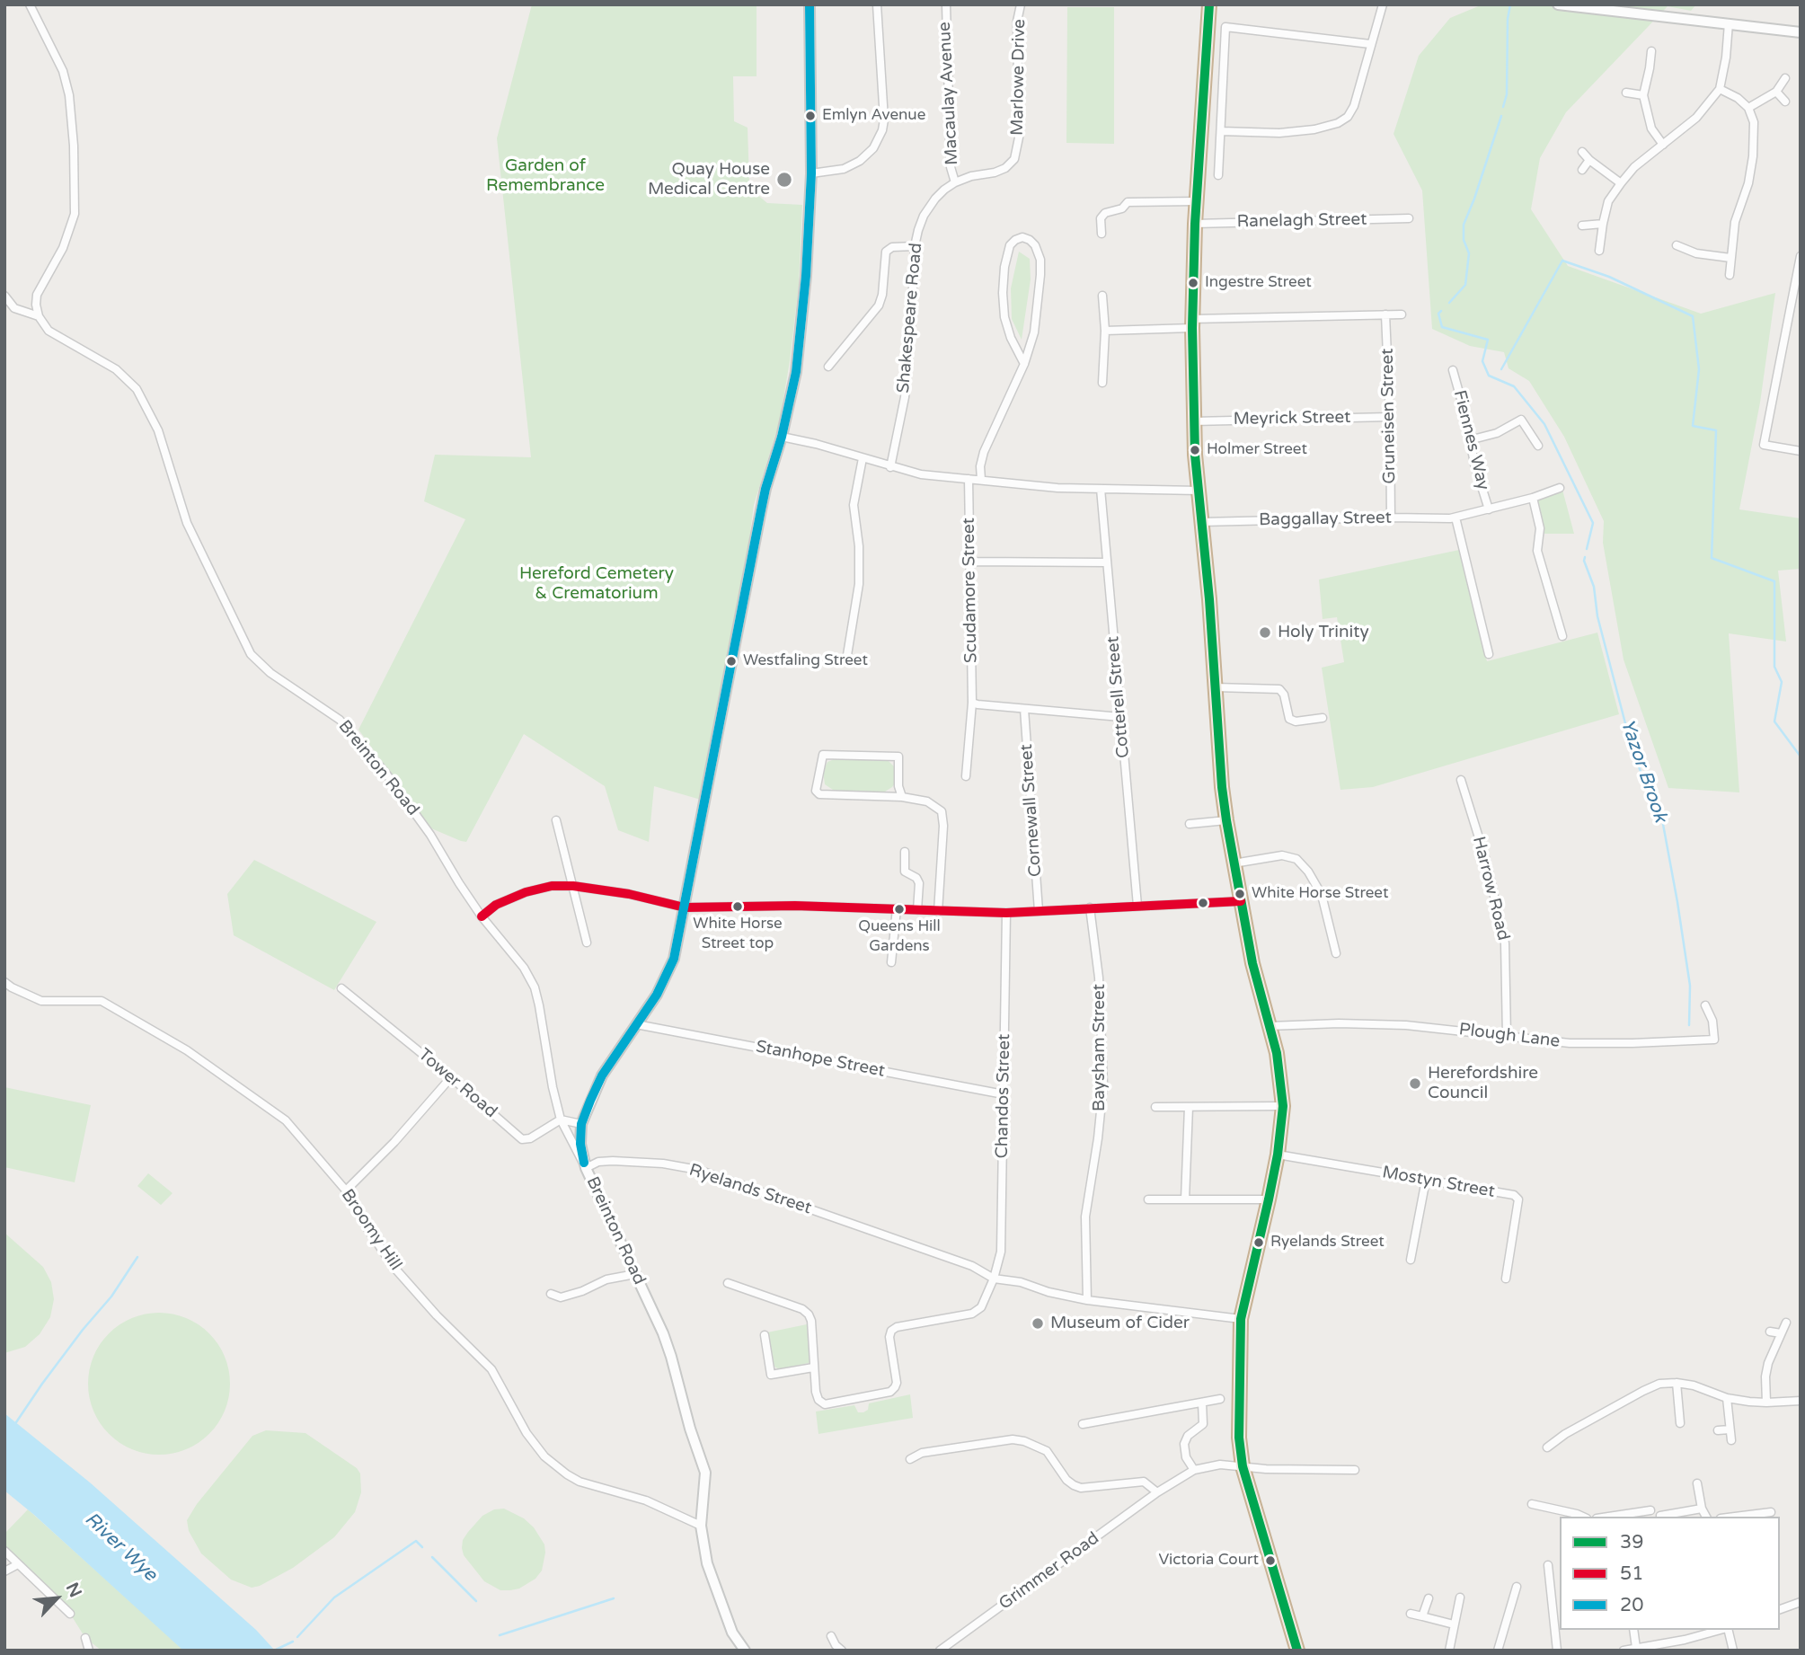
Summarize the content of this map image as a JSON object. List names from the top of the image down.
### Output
{
  "streets": {
    "street": [
      "Marlowe Drive",
      "Macaulay Avenue",
      "Ranelagh Street",
      "Shakespeare Road",
      "Gruneisen Street",
      "Meyrick Street",
      "Fiennes Way",
      "Baggallay Street",
      "Scudamore Street",
      "Cotterell Street",
      "Breinton Road",
      "Cornewall Street",
      "Harrow Road",
      "Plough Lane",
      "Baysham Street",
      "Stanhope Street",
      "Tower Road",
      "Chandos Street",
      "Mostyn Street",
      "Ryelands Street",
      "Broomy Hill",
      "Grimmer Road"
    ]
  },
  "crossings": [
    ["Marlowe Drive", "Macaulay Avenue"],
    ["Marlowe Drive", "Shakespeare Road"],
    ["Macaulay Avenue", "Shakespeare Road"],
    ["Gruneisen Street", "Meyrick Street"],
    ["Gruneisen Street", "Baggallay Street"],
    ["Fiennes Way", "Baggallay Street"],
    ["Breinton Road", "Tower Road"],
    ["Breinton Road", "Ryelands Street"],
    ["Breinton Road", "Broomy Hill"],
    ["Harrow Road", "Plough Lane"],
    ["Baysham Street", "Ryelands Street"],
    ["Stanhope Street", "Chandos Street"],
    ["Chandos Street", "Ryelands Street"]
  ],
  "water": ["Yazor Brook", "River Wye"],
  "parks": ["Garden of Remembrance", "Hereford Cemetery & Crematorium"],
  "places": [
    "Emlyn Avenue",
    "Quay House Medical Centre",
    "Ingestre Street",
    "Holmer Street",
    "Holy Trinity",
    "Westfaling Street",
    "White Horse Street",
    "White Horse Street top",
    "Queens Hill Gardens",
    "Herefordshire Council",
    "Ryelands Street",
    "Museum of Cider",
    "Victoria Court"
  ],
  "lines": ["transit line 39", "transit line 20", "transit line 51"],
  "legend": ["39", "51", "20"],
  "north": "top right"
}
